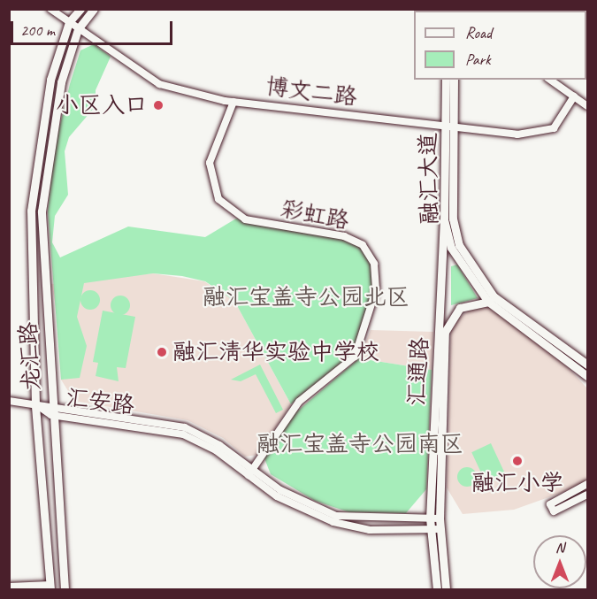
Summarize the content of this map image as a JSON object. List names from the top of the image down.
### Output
{
  "streets": {
    "main road": ["融汇大道", "龙汇路", "汇通路"],
    "street": ["博文二路", "彩虹路", "汇安路"]
  },
  "crossings": [
    ["博文二路", "融汇大道"],
    ["博文二路", "彩虹路"],
    ["博文二路", "龙汇路"],
    ["融汇大道", "汇通路"],
    ["彩虹路", "汇安路"],
    ["龙汇路", "汇安路"],
    ["汇通路", "汇安路"]
  ],
  "parks": ["融汇宝盖寺公园北区", "融汇宝盖寺公园南区"],
  "places": ["小区入口", "融汇清华实验中学校", "融汇小学"],
  "legend": ["Road", "Park"],
  "scale_bar": "200 m",
  "north": "top"
}
